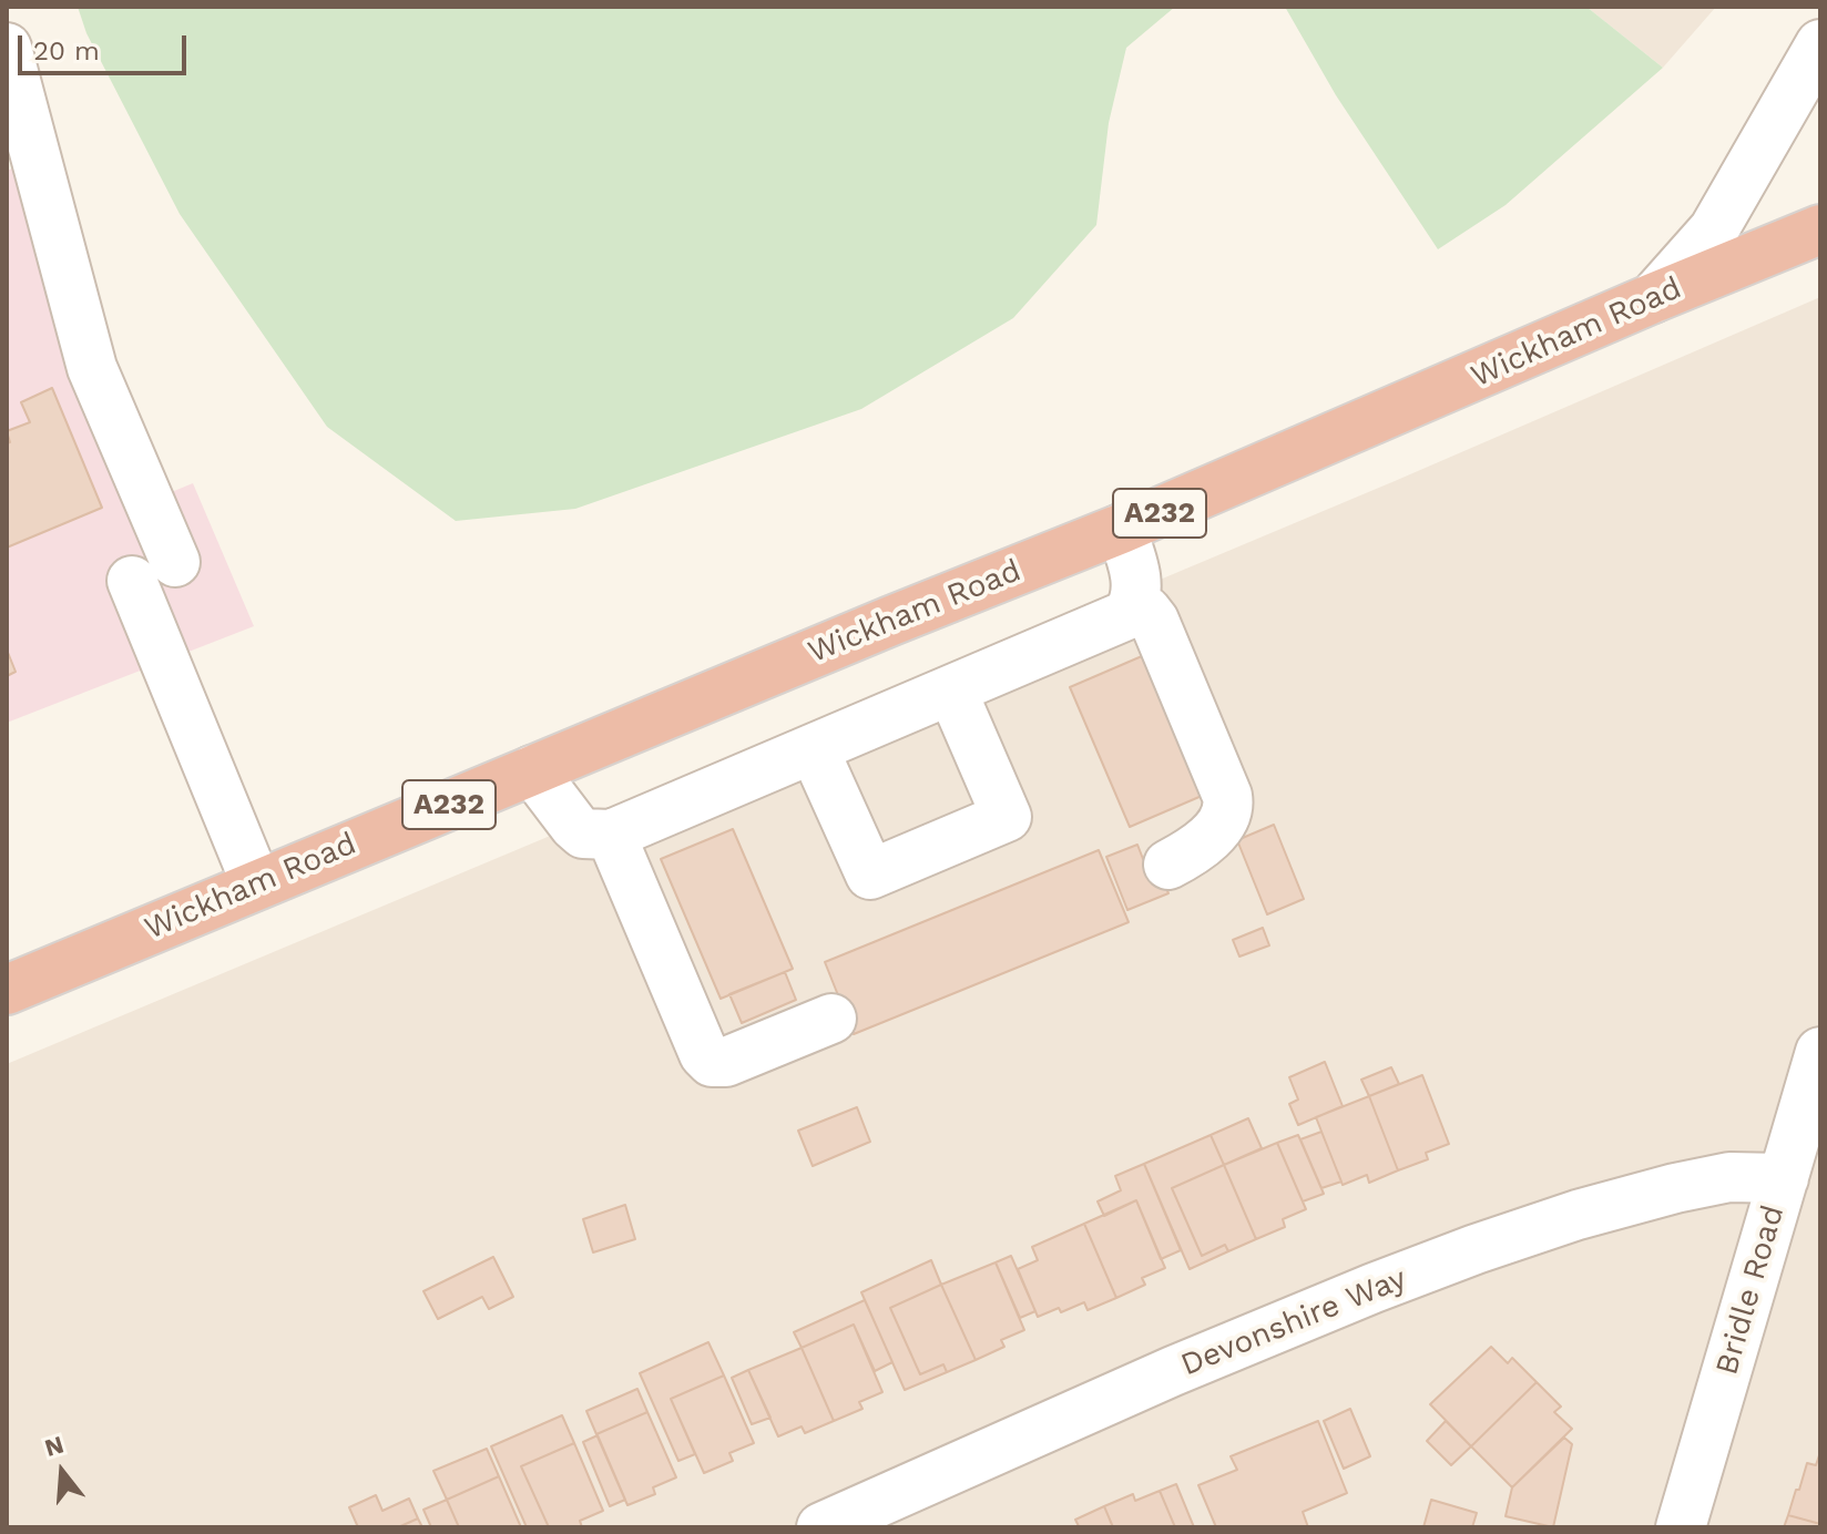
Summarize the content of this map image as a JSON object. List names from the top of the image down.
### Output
{
  "streets": {
    "highway": ["Wickham Road", "A232"],
    "street": ["Bridle Road", "Devonshire Way"]
  },
  "crossings": [
    ["Bridle Road", "Devonshire Way"]
  ],
  "scale_bar": "20 m",
  "north": "top"
}
